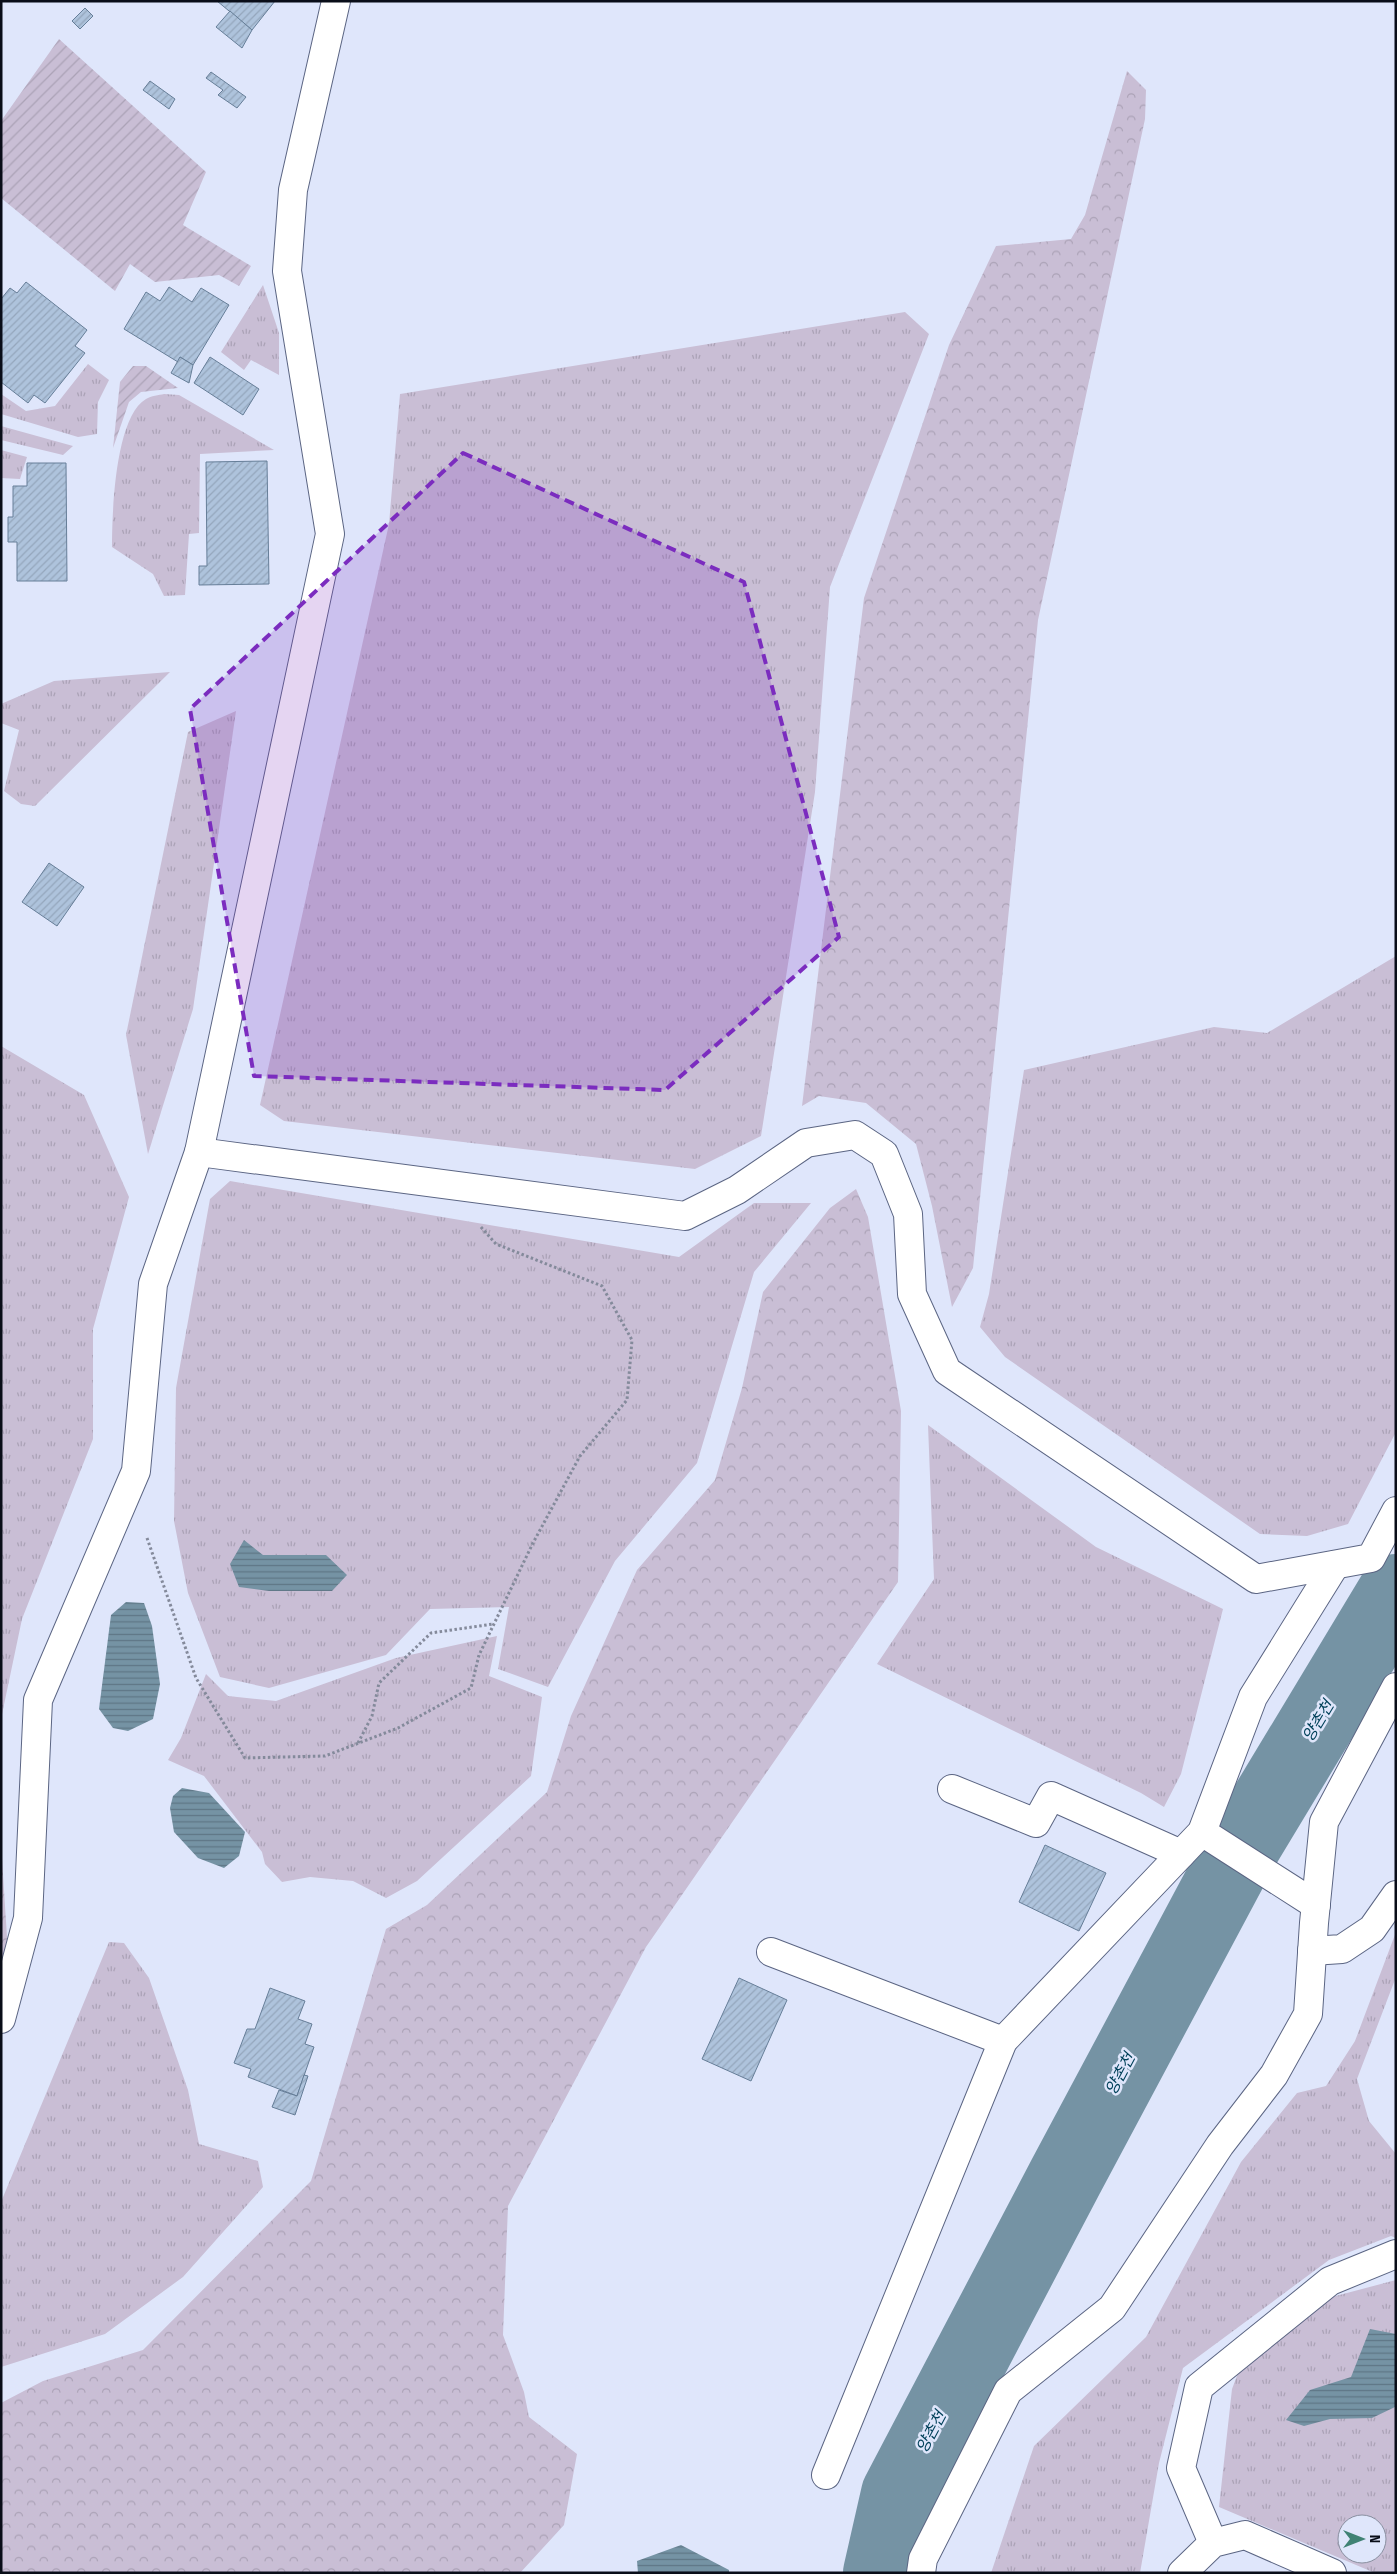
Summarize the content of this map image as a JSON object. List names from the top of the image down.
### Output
{
  "water": ["양촌천"],
  "north": "right"
}
